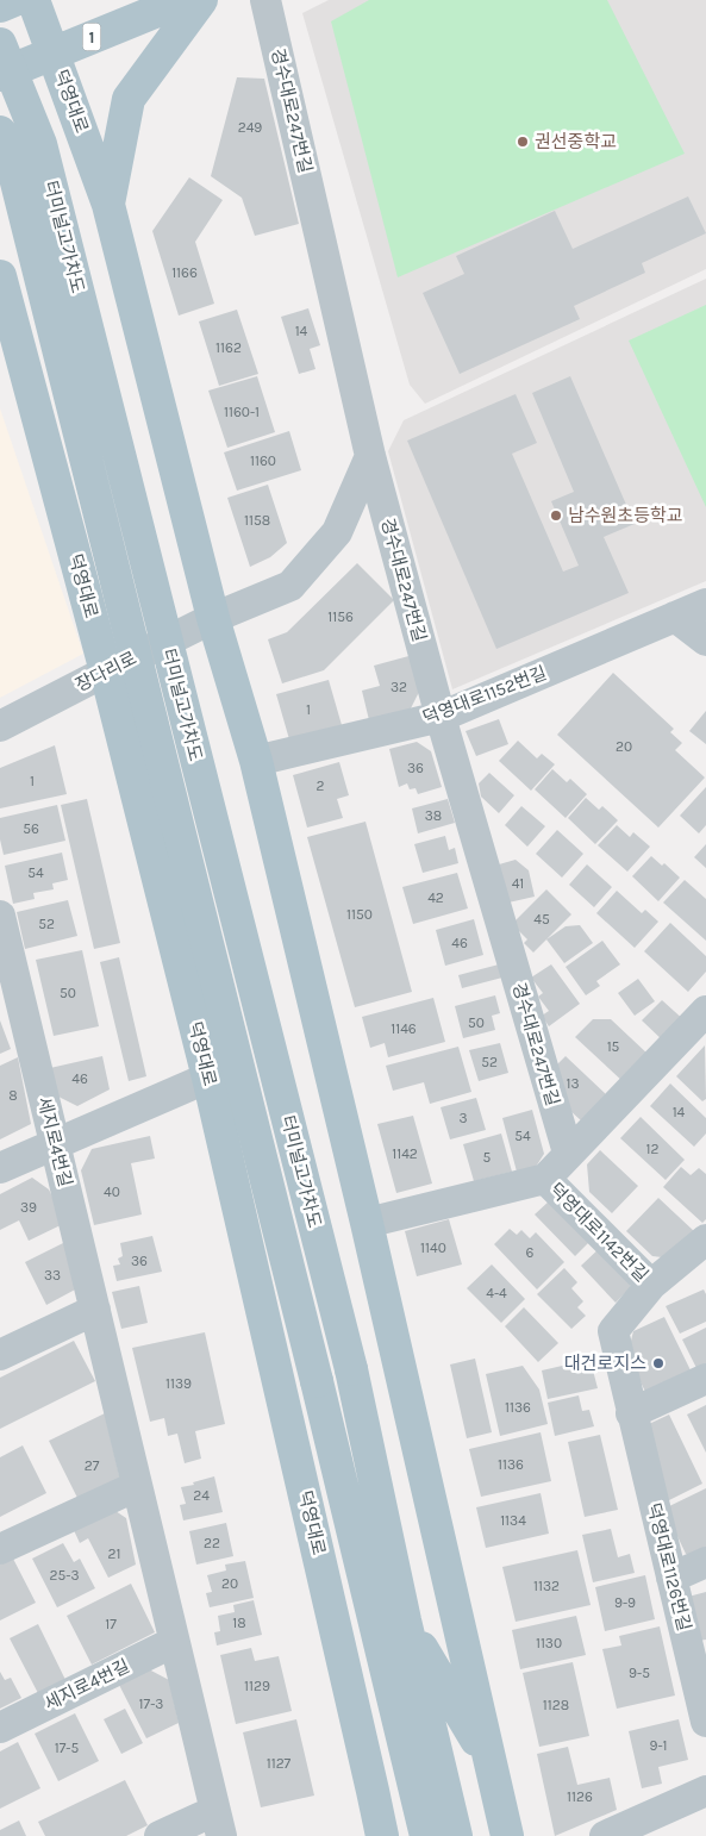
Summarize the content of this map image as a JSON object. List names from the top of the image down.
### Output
{
  "streets": {
    "main road": ["1", "덕영대로", "터미널고가차도"],
    "street": [
      "경수대로247번길",
      "장다리로",
      "덕영대로1152번길",
      "세지로4번길",
      "덕영대로1142번길",
      "덕영대로1126번길"
    ]
  },
  "crossings": [
    ["1", "덕영대로"],
    ["덕영대로", "터미널고가차도"],
    ["덕영대로", "장다리로"],
    ["덕영대로", "덕영대로1152번길"],
    ["덕영대로", "덕영대로1142번길"],
    ["경수대로247번길", "덕영대로1152번길"],
    ["경수대로247번길", "덕영대로1142번길"],
    ["덕영대로1142번길", "덕영대로1126번길"]
  ],
  "places": ["권선중학교", "남수원초등학교", "대건로지스"],
  "house_numbers": [
    "249",
    "1166",
    "14",
    "1162",
    "1160-1",
    "1160",
    "1158",
    "1156",
    "32",
    "1",
    "20",
    "36",
    "1",
    "2",
    "38",
    "56",
    "54",
    "41",
    "42",
    "1150",
    "45",
    "52",
    "46",
    "50",
    "50",
    "1146",
    "15",
    "52",
    "46",
    "13",
    "8",
    "14",
    "3",
    "54",
    "12",
    "1142",
    "5",
    "40",
    "39",
    "1140",
    "6",
    "36",
    "33",
    "4-4",
    "1139",
    "1136",
    "1136",
    "27",
    "24",
    "1134",
    "22",
    "21",
    "25-3",
    "20",
    "1132",
    "9-9",
    "18",
    "17",
    "1130",
    "9-5",
    "1129",
    "17-3",
    "1128",
    "9-1",
    "17-5",
    "1127",
    "1126"
  ]
}
